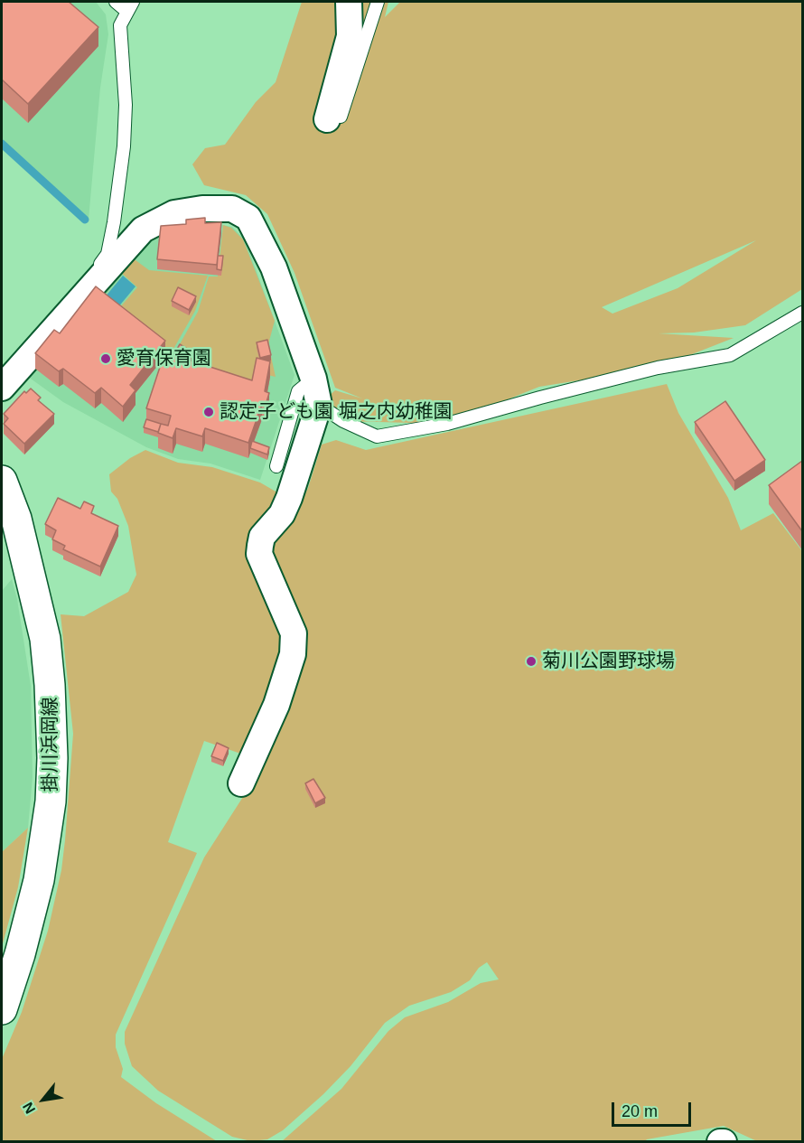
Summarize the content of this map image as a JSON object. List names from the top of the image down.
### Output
{
  "streets": {
    "main road": ["掛川浜岡線"]
  },
  "places": ["愛育保育園", "認定子ども園 堀之内幼稚園", "菊川公園野球場"],
  "scale_bar": "20 m",
  "north": "bottom left"
}
